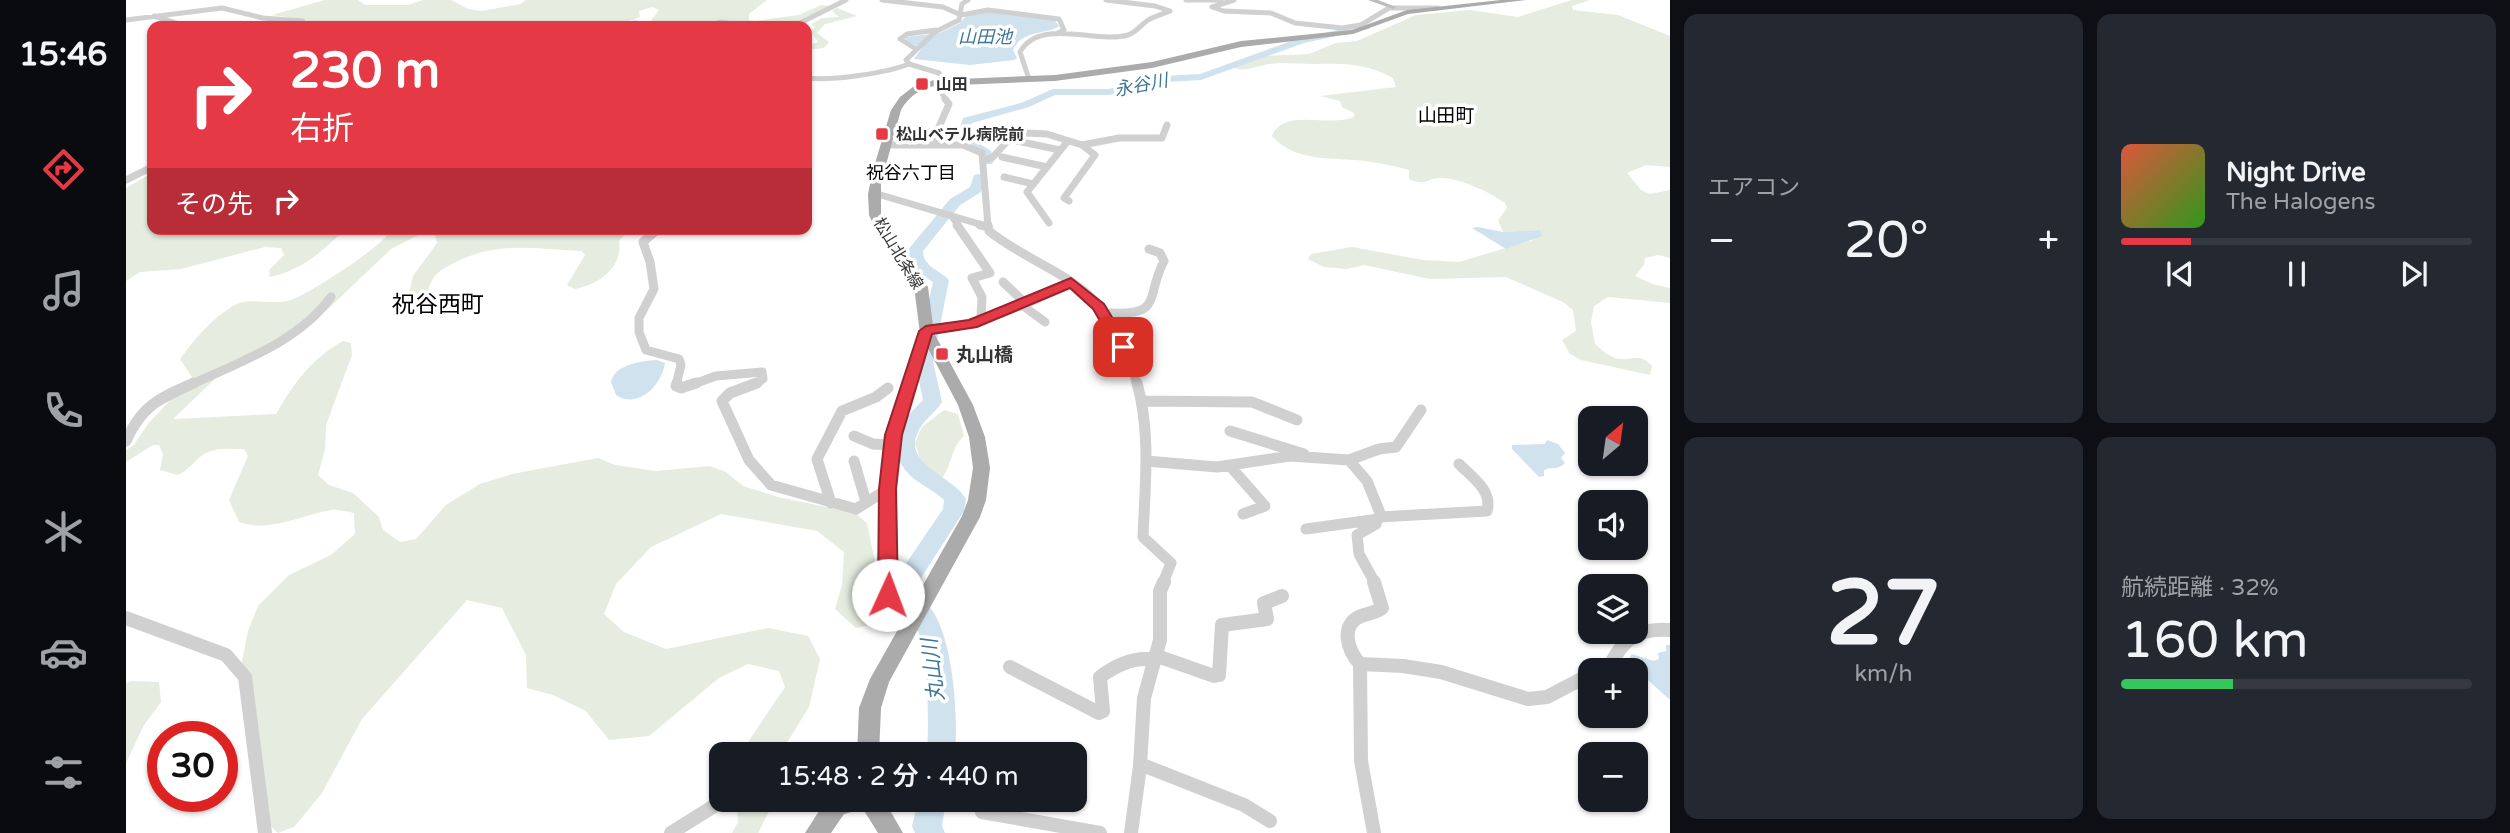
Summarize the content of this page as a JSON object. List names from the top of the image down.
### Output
{
  "streets": {
    "main road": ["松山北条線"]
  },
  "districts": ["山田町", "祝谷六丁目", "祝谷西町"],
  "water": ["山田池", "永谷川", "丸山川"],
  "places": {
    "transit": ["山田", "松山ベテル病院前", "丸山橋"]
  },
  "north": "top right",
  "page": {
    "tabs": "15:46",
    "tile": [
      "エアコン",
      ["27", "km/h"],
      ["航続距離 · 32%", "160 km"]
    ],
    "turn": ["230 m", "右折"],
    "song": ["Night Drive", "The Halogens"],
    "then": "その先",
    "heat": ["−", "20°", "+"],
    "map_buttons": ["+", "−"],
    "limit": "30",
    "trip": "15:48 · 2 分 · 440 m"
  }
}
